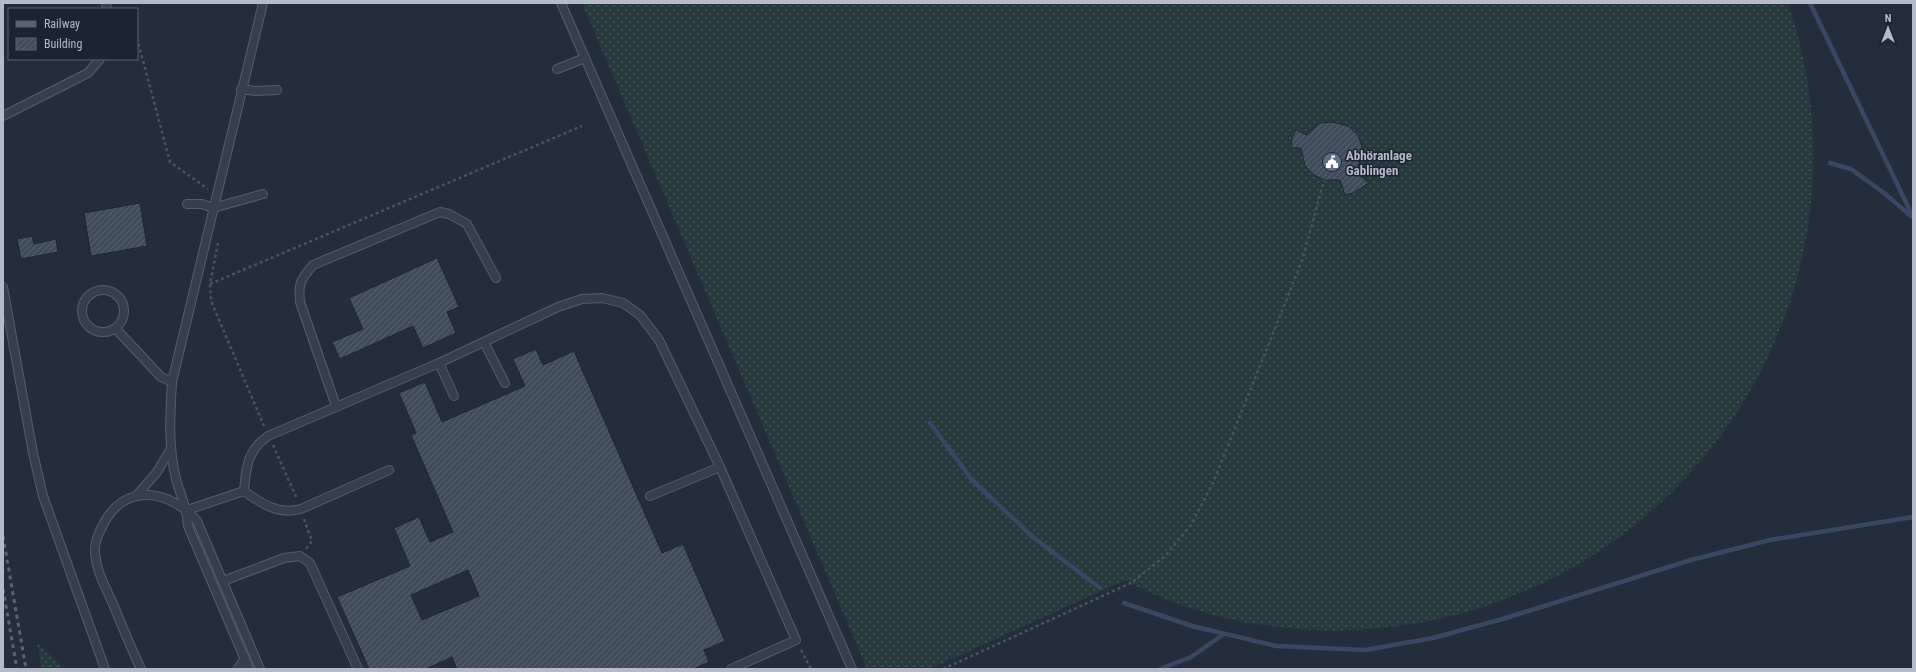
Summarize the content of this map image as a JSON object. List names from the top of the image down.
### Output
{
  "places": {
    "public building": ["Abhöranlage Gablingen"]
  },
  "legend": ["Railway", "Building"],
  "north": "top"
}
